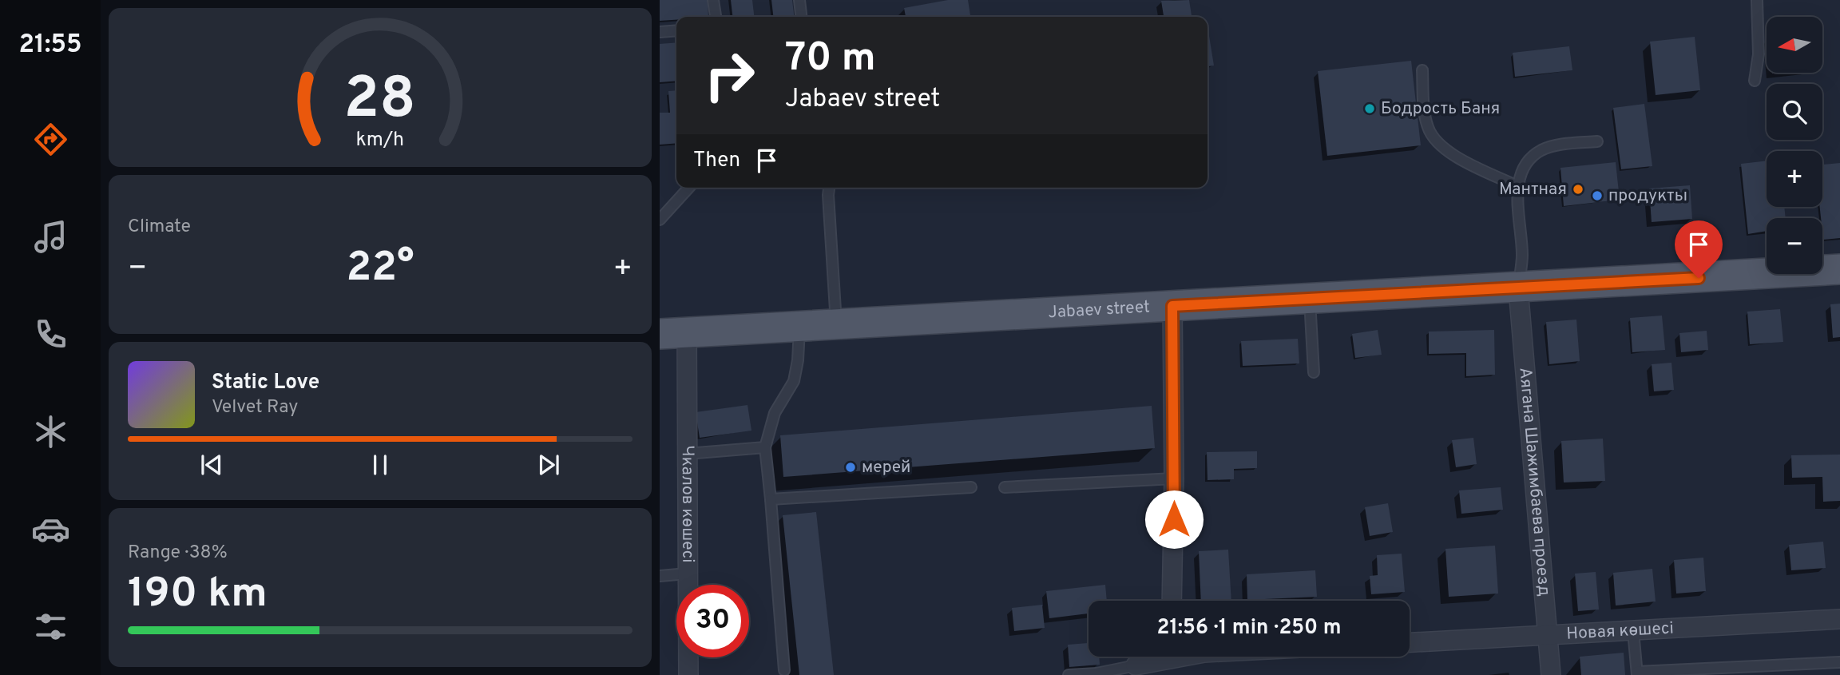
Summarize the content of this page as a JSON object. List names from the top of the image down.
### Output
{
  "streets": {
    "main road": ["Jabaev street"],
    "street": ["Аягана Шажимбаева проезд", "Чкалов көшесі", "Новая көшесі"]
  },
  "crossings": [
    ["Jabaev street", "Аягана Шажимбаева проезд"],
    ["Jabaev street", "Чкалов көшесі"],
    ["Аягана Шажимбаева проезд", "Новая көшесі"]
  ],
  "places": [
    "Бодрость Баня",
    "Мантная",
    "продукты",
    "мерей"
  ],
  "north": "left",
  "page": {
    "tabs": "21:55",
    "map_buttons": ["+", "−"],
    "turn": ["70 m", "Jabaev street"],
    "then": "Then",
    "tile": [
      "Climate",
      ["Range · 38%", "190 km"]
    ],
    "heat": ["−", "22°", "+"],
    "song": ["Static Love", "Velvet Ray"],
    "limit": "30",
    "trip": "21:56 · 1 min · 250 m",
    "gauge": ["28", "km/h"]
  }
}
